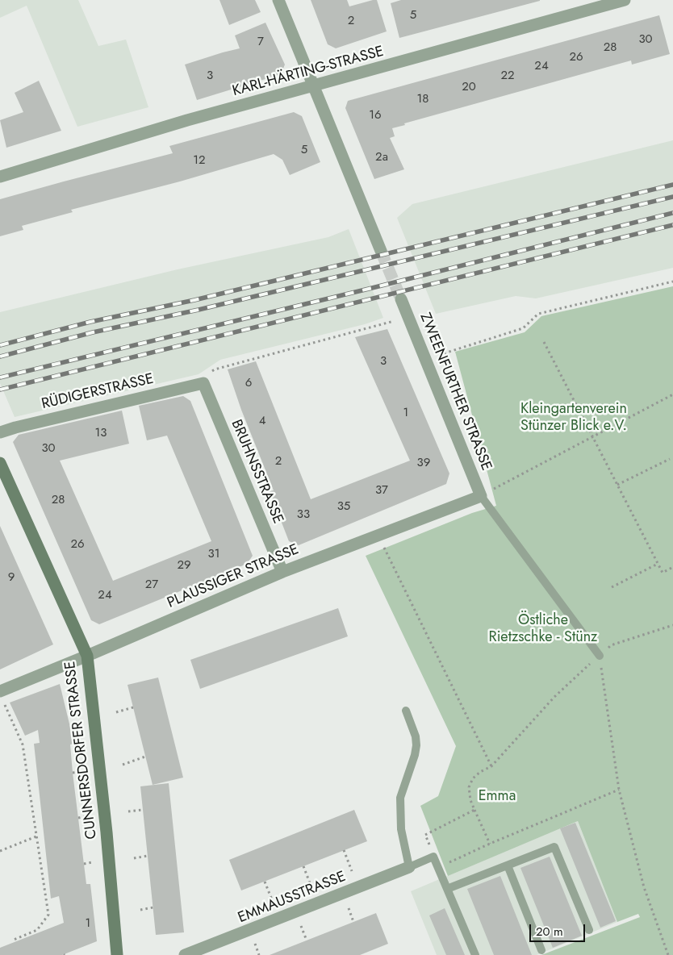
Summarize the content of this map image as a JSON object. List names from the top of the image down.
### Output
{
  "streets": {
    "street": [
      "KARL-HÄRTING-STRASSE",
      "RÜDIGERSTRASSE",
      "ZWEENFURTHER STRASSE",
      "BRUHNSSTRASSE",
      "PLAUSSIGER STRASSE",
      "CUNNERSDORFER STRASSE",
      "EMMAUSSTRASSE"
    ]
  },
  "crossings": [
    ["RÜDIGERSTRASSE", "BRUHNSSTRASSE"],
    ["ZWEENFURTHER STRASSE", "PLAUSSIGER STRASSE"],
    ["BRUHNSSTRASSE", "PLAUSSIGER STRASSE"],
    ["PLAUSSIGER STRASSE", "CUNNERSDORFER STRASSE"]
  ],
  "parks": ["Kleingartenverein Stünzer Blick e.V.", "Östliche Rietzschke - Stünz", "Emma"],
  "house_numbers": [
    "5",
    "2",
    "30",
    "7",
    "28",
    "26",
    "24",
    "3",
    "22",
    "20",
    "18",
    "16",
    "5",
    "2a",
    "12",
    "3",
    "6",
    "1",
    "4",
    "13",
    "30",
    "2",
    "39",
    "37",
    "28",
    "35",
    "33",
    "26",
    "31",
    "29",
    "9",
    "27",
    "24",
    "1"
  ],
  "scale_bar": "20 m"
}
